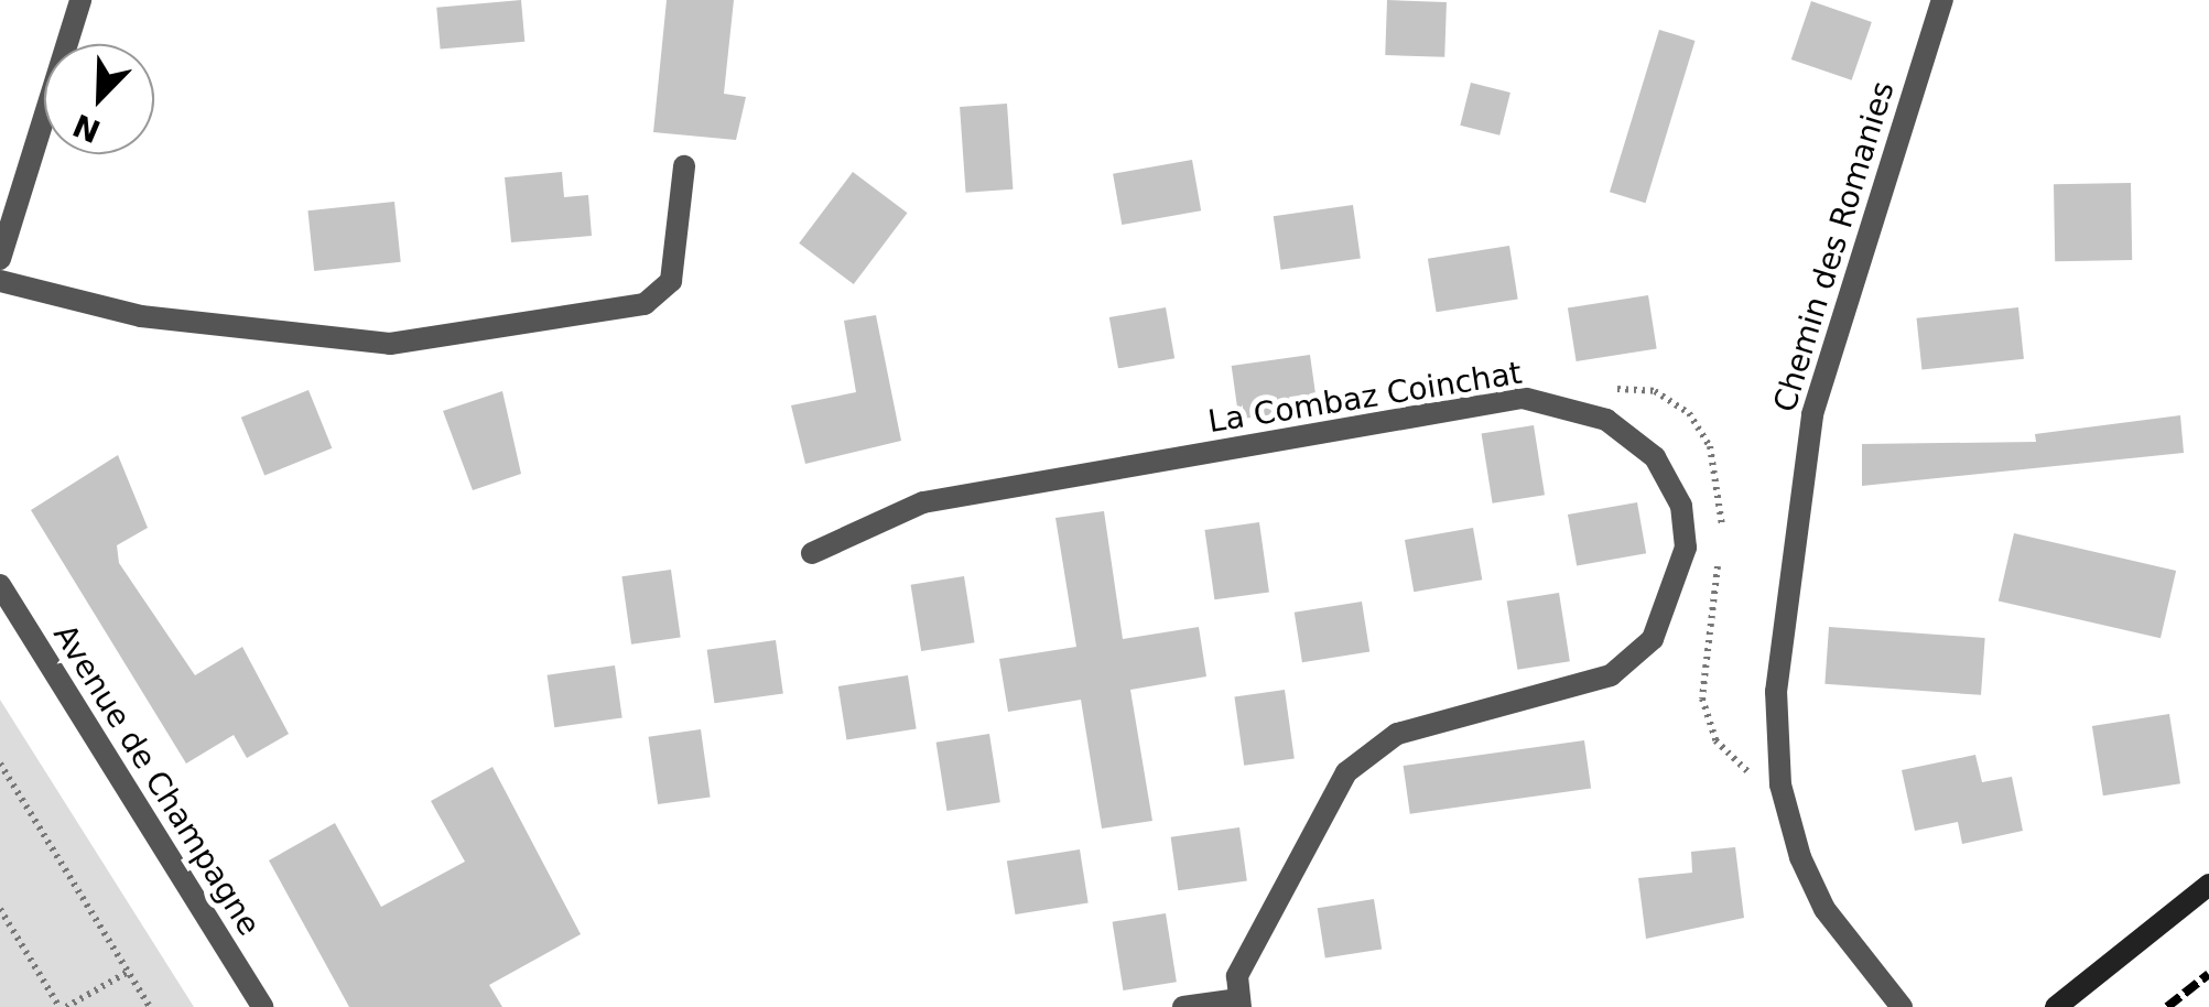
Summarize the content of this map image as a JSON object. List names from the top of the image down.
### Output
{
  "streets": {
    "street": ["Chemin des Romanies", "La Combaz Coinchat", "Avenue de Champagne"]
  },
  "north": "bottom left"
}
